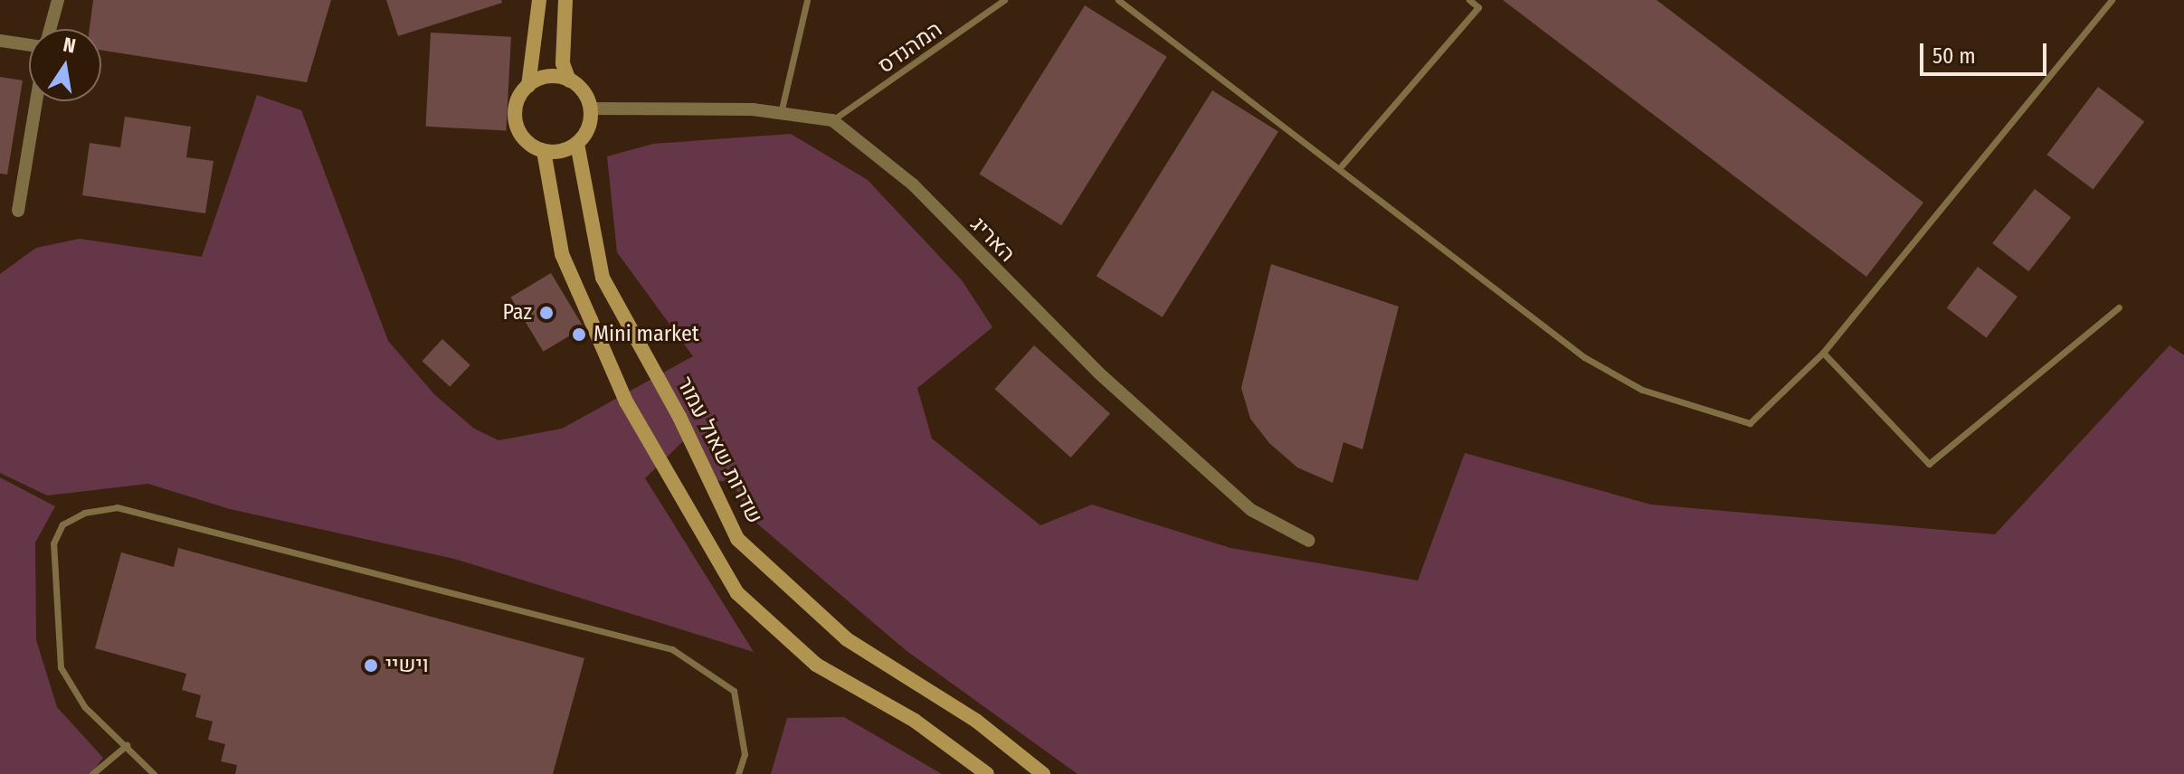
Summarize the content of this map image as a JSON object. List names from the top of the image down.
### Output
{
  "streets": {
    "street": ["האריג", "שדרות שאול עמור"],
    "lane": ["המהנדס"]
  },
  "crossings": [
    ["המהנדס", "האריג"]
  ],
  "places": ["Paz", "Mini market", "וישיי"],
  "scale_bar": "50 m",
  "north": "top"
}
